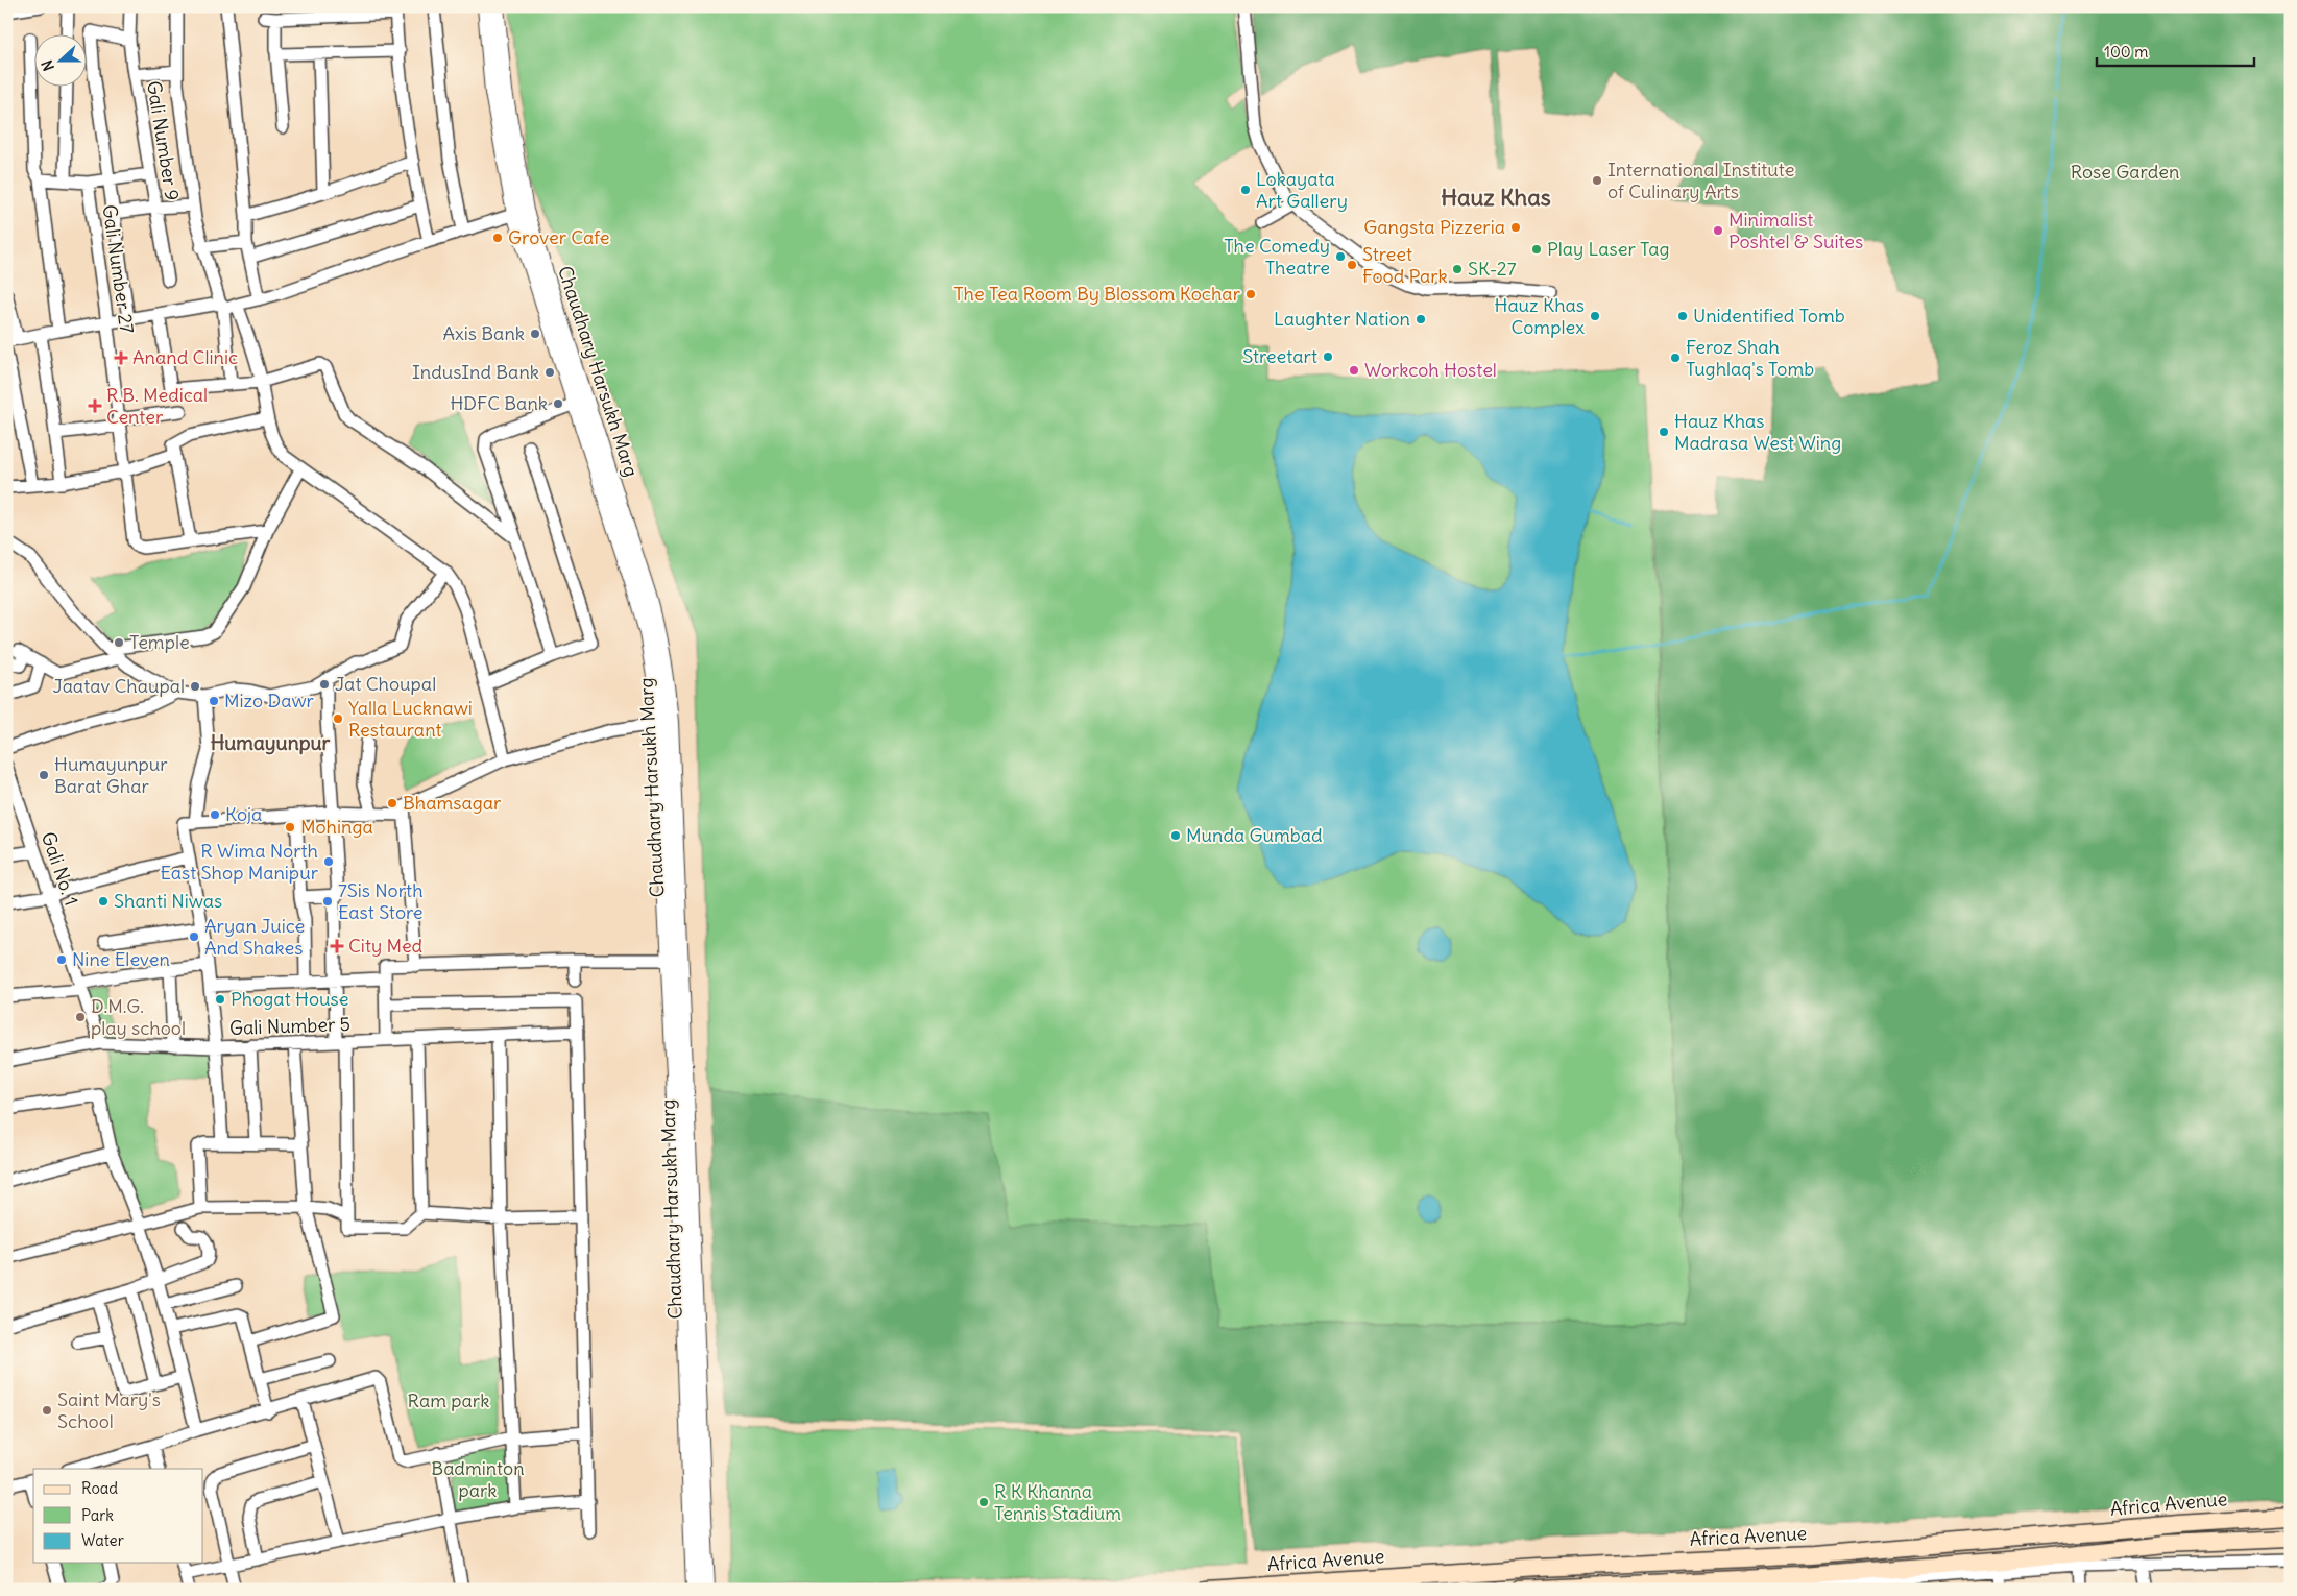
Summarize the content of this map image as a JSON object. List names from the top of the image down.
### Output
{
  "streets": {
    "main road": ["Africa Avenue"],
    "street": [
      "Gali Number 9",
      "Gali Number 27",
      "Chaudhary Harsukh Marg",
      "Gali No. 1",
      "Gali Number 5"
    ]
  },
  "crossings": [
    ["Gali No. 1", "Gali Number 5"]
  ],
  "districts": ["Hauz Khas", "Humayunpur"],
  "parks": ["Rose Garden", "Ram park", "Badminton park"],
  "places": {
    "other": [
      "International Institute of Culinary Arts",
      "Lokayata Art Gallery",
      "Gangsta Pizzeria",
      "Minimalist Poshtel & Suites",
      "Grover Cafe",
      "Play Laser Tag",
      "The Comedy Theatre",
      "Street Food Park",
      "SK-27",
      "The Tea Room By Blossom Kochar",
      "Hauz Khas Complex",
      "Unidentified Tomb",
      "Laughter Nation",
      "Axis Bank",
      "Streetart",
      "Feroz Shah Tughlaq's Tomb",
      "Workcoh Hostel",
      "IndusInd Bank",
      "HDFC Bank",
      "Hauz Khas Madrasa West Wing",
      "Temple",
      "Jat Choupal",
      "Jaatav Chaupal",
      "Mizo Dawr",
      "Yalla Lucknawi Restaurant",
      "Humayunpur Barat Ghar",
      "Bhamsagar",
      "Koja",
      "Mohinga",
      "Munda Gumbad",
      "R Wima North East Shop Manipur",
      "Shanti Niwas",
      "7Sis North East Store",
      "Aryan Juice And Shakes",
      "Nine Eleven",
      "Phogat House",
      "D.M.G. play school",
      "Saint Mary's School",
      "R K Khanna Tennis Stadium"
    ],
    "health": ["Anand Clinic", "R.B. Medical Center", "City Med"]
  },
  "legend": ["Road", "Park", "Water"],
  "scale_bar": "100 m",
  "north": "left"
}
